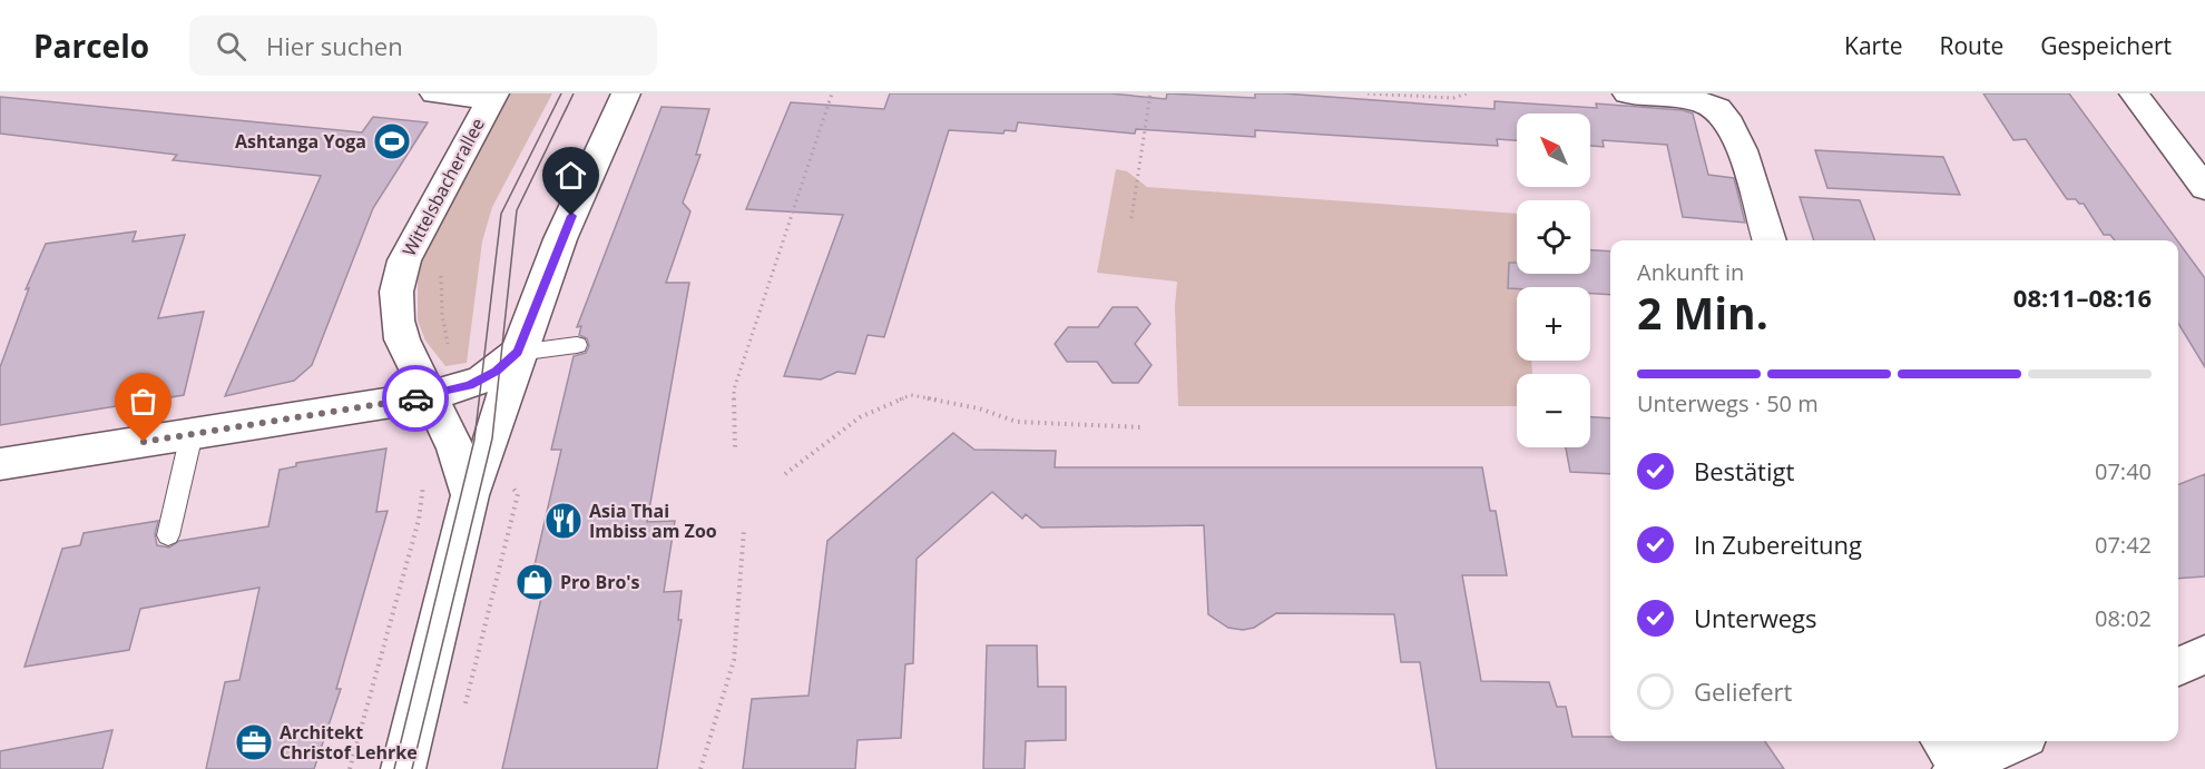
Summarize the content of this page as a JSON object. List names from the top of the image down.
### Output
{
  "streets": {
    "street": ["Wittelsbacherallee"]
  },
  "places": {
    "sports": ["Ashtanga Yoga"],
    "restaurant": ["Asia Thai Imbiss am Zoo"],
    "shop": ["Pro Bro's"],
    "office": ["Architekt Christof Lehrke"]
  },
  "north": "top left",
  "page": {
    "header": "Parcelo",
    "search": "Hier suchen",
    "nav": ["Karte", "Route", "Gespeichert"],
    "map_buttons": ["+", "−"],
    "heading": ["2 Min.", "Ankunft in", "08:11–08:16"],
    "bar": "Unterwegs · 50 m",
    "list": [
      ["Bestätigt", "07:40"],
      ["In Zubereitung", "07:42"],
      ["Unterwegs", "08:02"],
      "Geliefert"
    ]
  }
}
